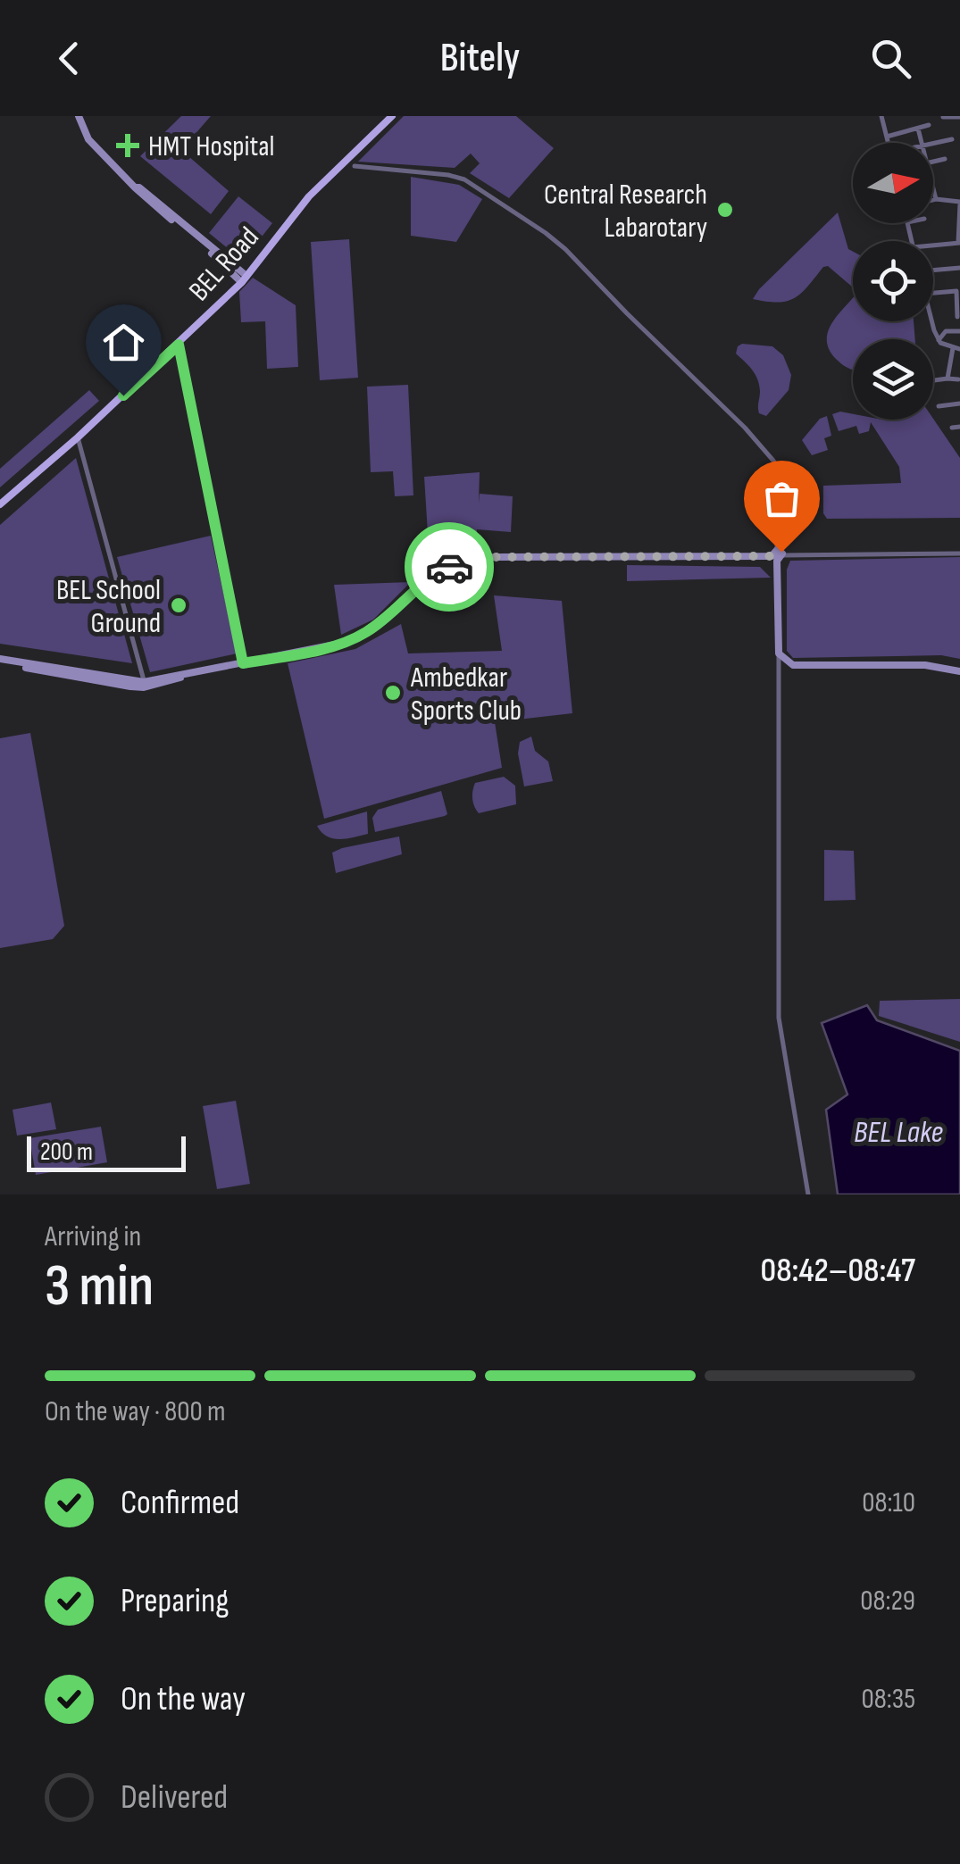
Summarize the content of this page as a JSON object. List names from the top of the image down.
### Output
{
  "streets": {
    "main road": ["BEL Road"]
  },
  "water": ["BEL Lake"],
  "places": {
    "health": ["HMT Hospital"],
    "other": ["Central Research Labarotary", "BEL School Ground", "Ambedkar Sports Club"]
  },
  "scale_bar": "200 m",
  "north": "right",
  "page": {
    "header": "Bitely",
    "scale": "200 m",
    "heading": ["3 min", "Arriving in", "08:42–08:47"],
    "bar": "On the way · 800 m",
    "list": [
      ["Confirmed", "08:10"],
      ["Preparing", "08:29"],
      ["On the way", "08:35"],
      "Delivered"
    ]
  }
}
